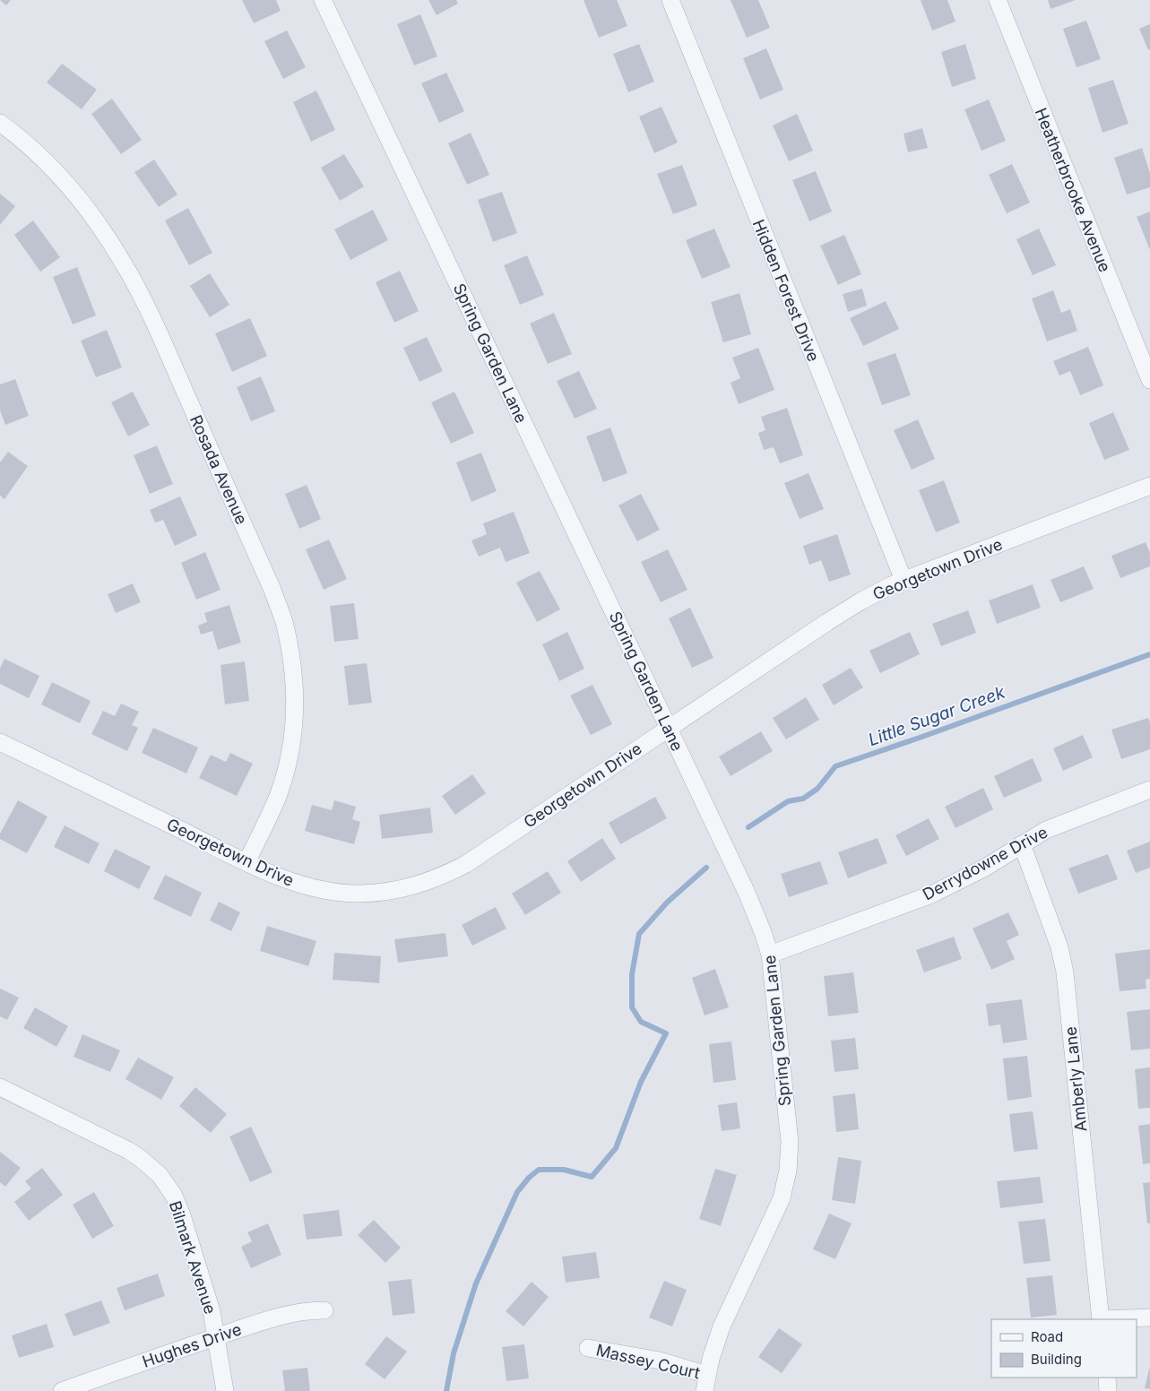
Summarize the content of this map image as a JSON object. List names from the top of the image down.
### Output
{
  "streets": {
    "street": [
      "Heatherbrooke Avenue",
      "Hidden Forest Drive",
      "Spring Garden Lane",
      "Rosada Avenue",
      "Georgetown Drive",
      "Derrydowne Drive",
      "Amberly Lane",
      "Bilmark Avenue",
      "Hughes Drive",
      "Massey Court"
    ]
  },
  "crossings": [
    ["Hidden Forest Drive", "Georgetown Drive"],
    ["Spring Garden Lane", "Georgetown Drive"],
    ["Spring Garden Lane", "Derrydowne Drive"],
    ["Spring Garden Lane", "Massey Court"],
    ["Rosada Avenue", "Georgetown Drive"],
    ["Derrydowne Drive", "Amberly Lane"],
    ["Bilmark Avenue", "Hughes Drive"]
  ],
  "water": ["Little Sugar Creek"],
  "legend": ["Road", "Building"]
}
